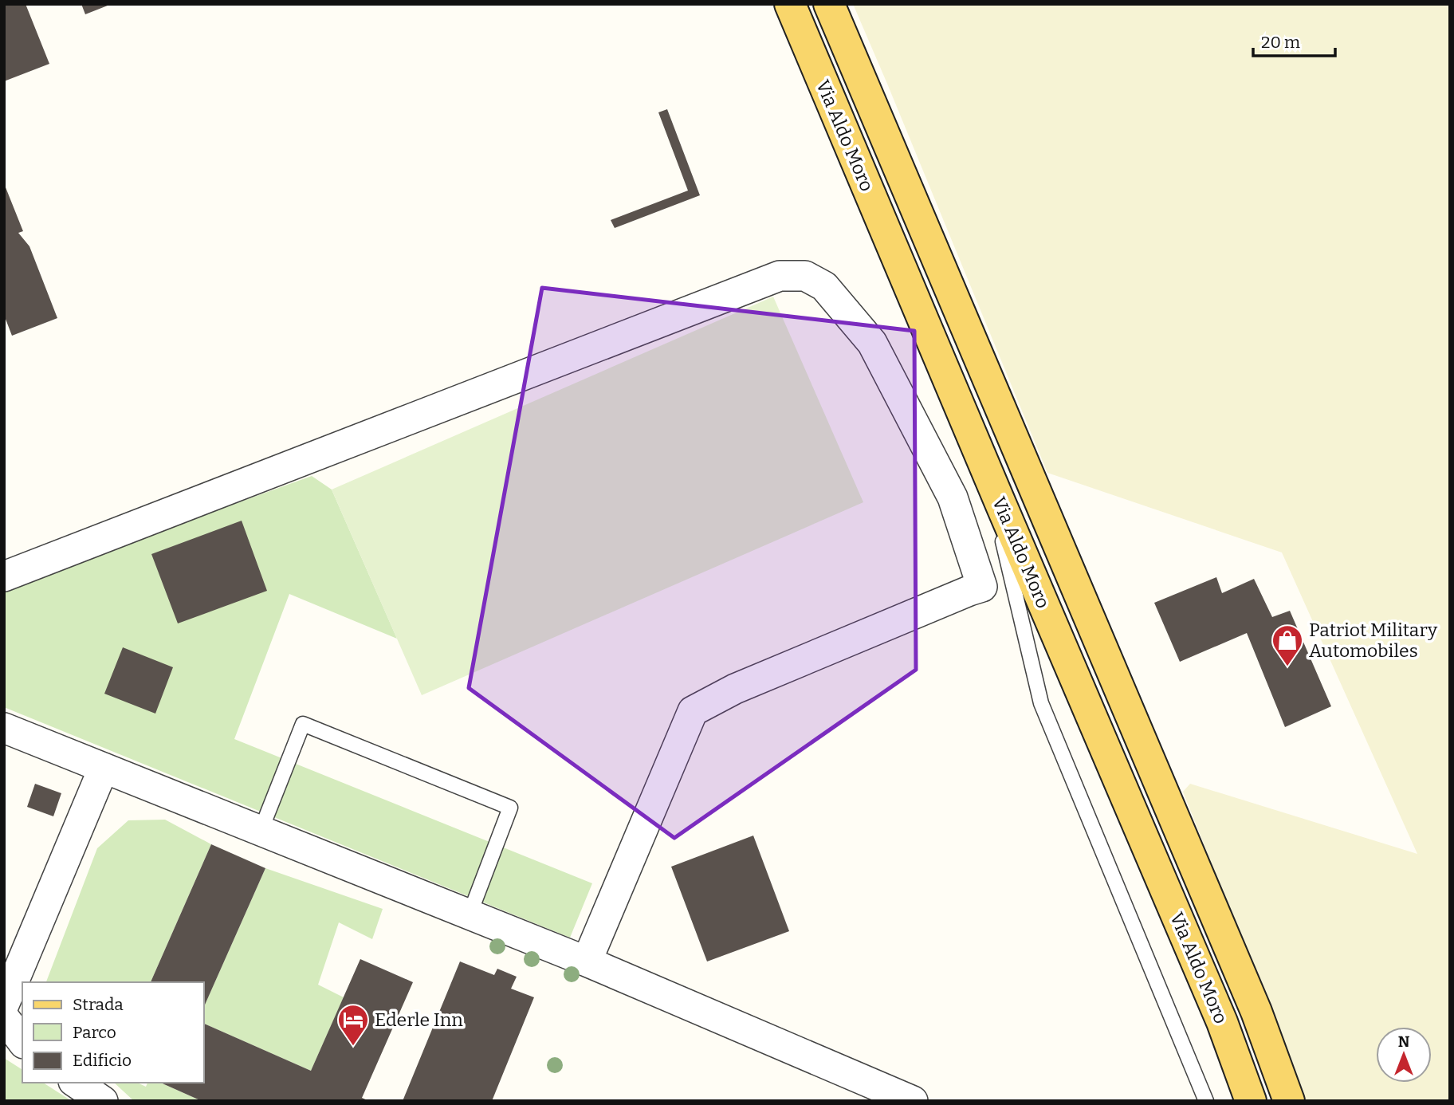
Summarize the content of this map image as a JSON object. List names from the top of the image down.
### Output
{
  "streets": {
    "main road": ["Via Aldo Moro"]
  },
  "places": {
    "shop": ["Patriot Military Automobiles"],
    "hotel": ["Ederle Inn"]
  },
  "legend": ["Strada", "Parco", "Edificio"],
  "scale_bar": "20 m",
  "north": "top"
}
